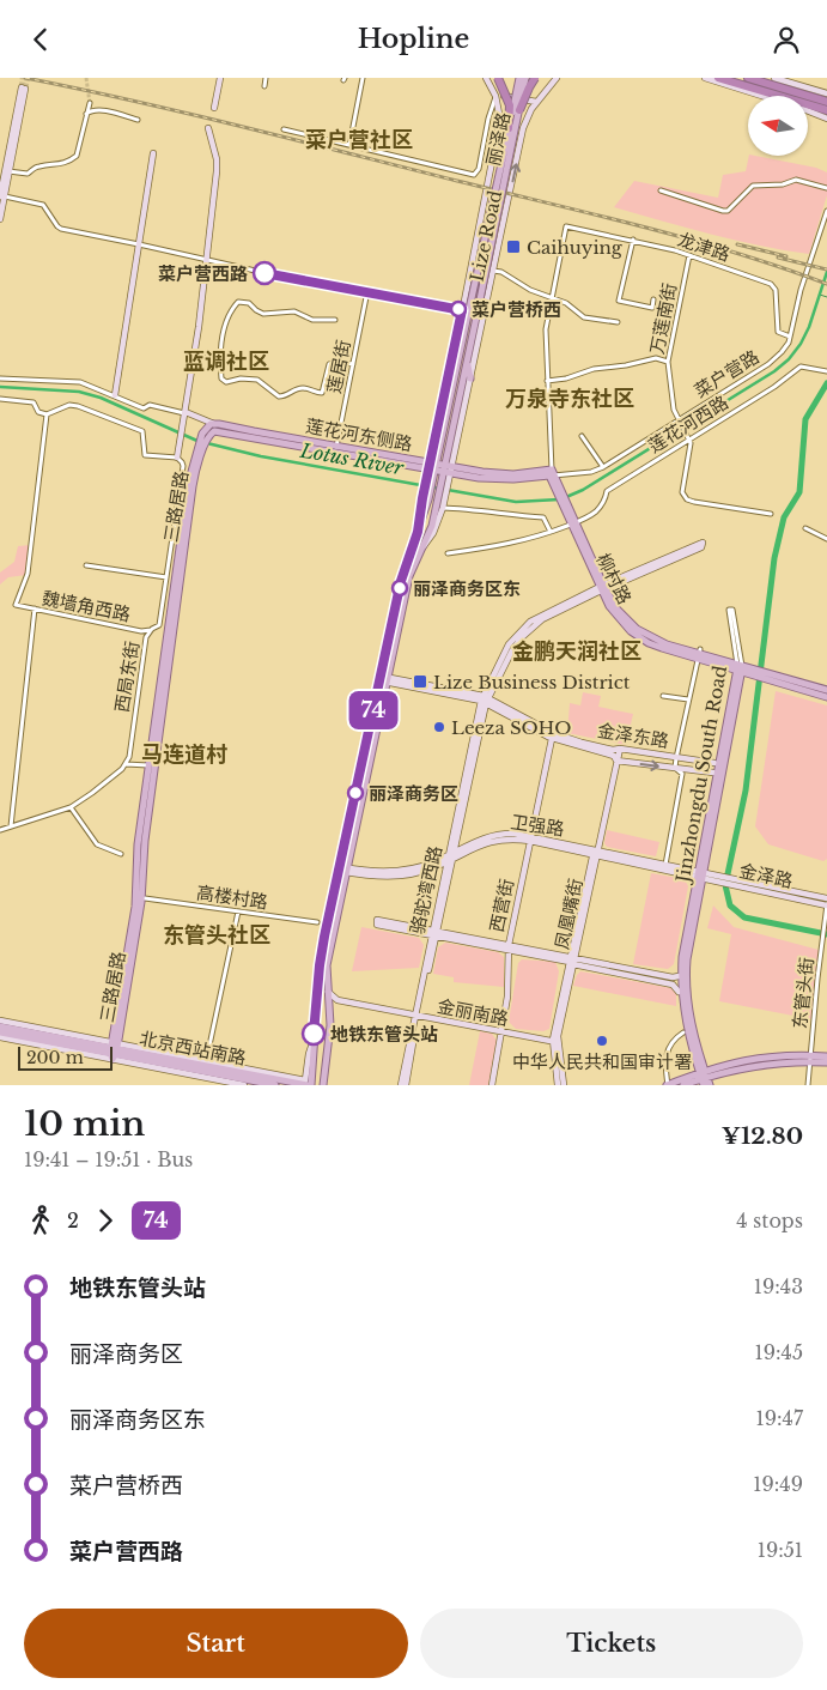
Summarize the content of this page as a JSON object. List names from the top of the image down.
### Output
{
  "streets": {
    "main road": [
      "丽泽路",
      "Lize Road",
      "莲花河东侧路",
      "三路居路",
      "Jinzhongdu South Road",
      "北京西站南路"
    ],
    "street": [
      "龙津路",
      "万莲南街",
      "莲居街",
      "菜户营路",
      "莲花河西路",
      "魏墙角西路",
      "西局东街",
      "金泽东路",
      "卫强路",
      "金泽路",
      "骆驼湾西路",
      "高楼村路",
      "西营街",
      "凤凰嘴街",
      "东管头街",
      "金丽南路"
    ]
  },
  "crossings": [
    ["丽泽路", "Lize Road"],
    ["Lize Road", "莲花河东侧路"],
    ["Lize Road", "金泽东路"],
    ["Lize Road", "卫强路"],
    ["Lize Road", "金丽南路"],
    ["Lize Road", "北京西站南路"],
    ["龙津路", "万莲南街"],
    ["龙津路", "菜户营路"],
    ["万莲南街", "菜户营路"],
    ["莲居街", "莲花河东侧路"],
    ["菜户营路", "莲花河东侧路"],
    ["三路居路", "北京西站南路"],
    ["魏墙角西路", "西局东街"],
    ["金泽东路", "骆驼湾西路"],
    ["金泽东路", "西营街"],
    ["金泽东路", "凤凰嘴街"],
    ["Jinzhongdu South Road", "卫强路"],
    ["Jinzhongdu South Road", "金泽路"],
    ["卫强路", "金泽路"],
    ["卫强路", "骆驼湾西路"],
    ["卫强路", "西营街"],
    ["卫强路", "凤凰嘴街"],
    ["金泽路", "东管头街"],
    ["骆驼湾西路", "金丽南路"],
    ["西营街", "金丽南路"],
    ["凤凰嘴街", "金丽南路"]
  ],
  "districts": [
    "菜户营社区",
    "蓝调社区",
    "万泉寺东社区",
    "金鹏天润社区",
    "马连道村",
    "东管头社区"
  ],
  "water": ["Lotus River"],
  "places": {
    "transit": ["Caihuying", "Lize Business District"],
    "other": [
      "菜户营西路",
      "菜户营桥西",
      "丽泽商务区东",
      "Leeza SOHO",
      "丽泽商务区",
      "地铁东管头站",
      "中华人民共和国审计署"
    ]
  },
  "lines": ["bus line 74"],
  "scale_bar": "200 m",
  "north": "left",
  "page": {
    "header": "Hopline",
    "on_map": "74",
    "scale": "200 m",
    "heading": ["10 min", "19:41 – 19:51 · Bus", "¥12.80"],
    "legs": ["2", "74", "4 stops"],
    "list": [
      {
        "name": "地铁东管头站",
        "value": "19:43"
      },
      {
        "name": "丽泽商务区",
        "value": "19:45"
      },
      {
        "name": "丽泽商务区东",
        "value": "19:47"
      },
      {
        "name": "菜户营桥西",
        "value": "19:49"
      },
      {
        "name": "菜户营西路",
        "value": "19:51"
      }
    ],
    "buttons": ["Start", "Tickets"]
  }
}
